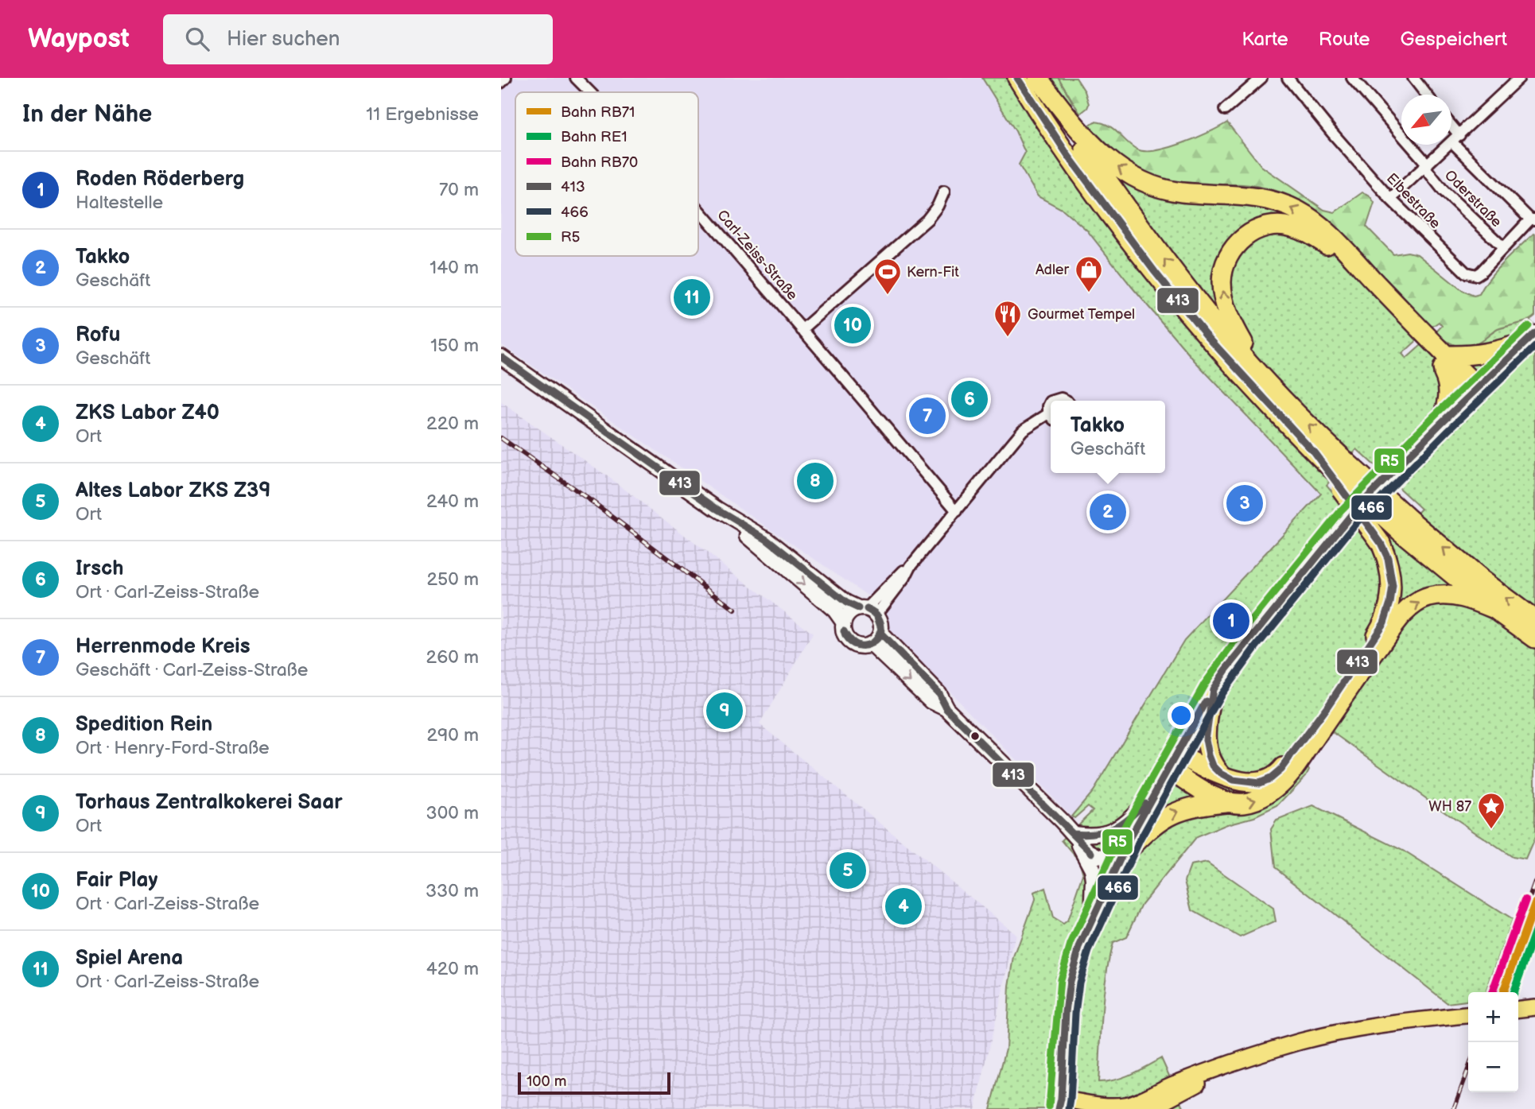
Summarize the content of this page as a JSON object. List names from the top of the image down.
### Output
{
  "streets": {
    "street": ["Oderstraße", "Elbestraße", "Carl-Zeiss-Straße"]
  },
  "crossings": [
    ["Oderstraße", "Elbestraße"]
  ],
  "places": {
    "shop": ["Adler"],
    "sports": ["Kern-Fit"],
    "restaurant": ["Gourmet Tempel"],
    "place": ["WH 87"]
  },
  "lines": [
    "transit line 413",
    "transit line R5",
    "transit line 466",
    "rail line RB70",
    "rail line RB71",
    "rail line RE1"
  ],
  "legend": [
    "Bahn RB71",
    "Bahn RE1",
    "Bahn RB70",
    "413",
    "466",
    "R5"
  ],
  "scale_bar": "100 m",
  "north": "bottom left",
  "page": {
    "header": "Waypost",
    "search": "Hier suchen",
    "nav": ["Karte", "Route", "Gespeichert"],
    "heading": ["In der Nähe", "11 Ergebnisse"],
    "list": [
      {
        "mark": "1",
        "name": "Roden Röderberg",
        "note": "Haltestelle",
        "value": "70 m"
      },
      {
        "mark": "2",
        "name": "Takko",
        "note": "Geschäft",
        "value": "140 m"
      },
      {
        "mark": "3",
        "name": "Rofu",
        "note": "Geschäft",
        "value": "150 m"
      },
      {
        "mark": "4",
        "name": "ZKS Labor Z40",
        "note": "Ort",
        "value": "220 m"
      },
      {
        "mark": "5",
        "name": "Altes Labor ZKS Z39",
        "note": "Ort",
        "value": "240 m"
      },
      {
        "mark": "6",
        "name": "Irsch",
        "note": "Ort · Carl-Zeiss-Straße",
        "value": "250 m"
      },
      {
        "mark": "7",
        "name": "Herrenmode Kreis",
        "note": "Geschäft · Carl-Zeiss-Straße",
        "value": "260 m"
      },
      {
        "mark": "8",
        "name": "Spedition Rein",
        "note": "Ort · Henry-Ford-Straße",
        "value": "290 m"
      },
      {
        "mark": "9",
        "name": "Torhaus Zentralkokerei Saar",
        "note": "Ort",
        "value": "300 m"
      },
      {
        "mark": "10",
        "name": "Fair Play",
        "note": "Ort · Carl-Zeiss-Straße",
        "value": "330 m"
      },
      {
        "mark": "11",
        "name": "Spiel Arena",
        "note": "Ort · Carl-Zeiss-Straße",
        "value": "420 m"
      }
    ],
    "pins": [
      "11",
      "10",
      "6",
      "7",
      "8",
      "3",
      "2",
      "1",
      "9",
      "5",
      "4"
    ],
    "popup": ["Takko", "Geschäft"],
    "map_buttons": ["+", "−"],
    "scale": "100 m"
  }
}
